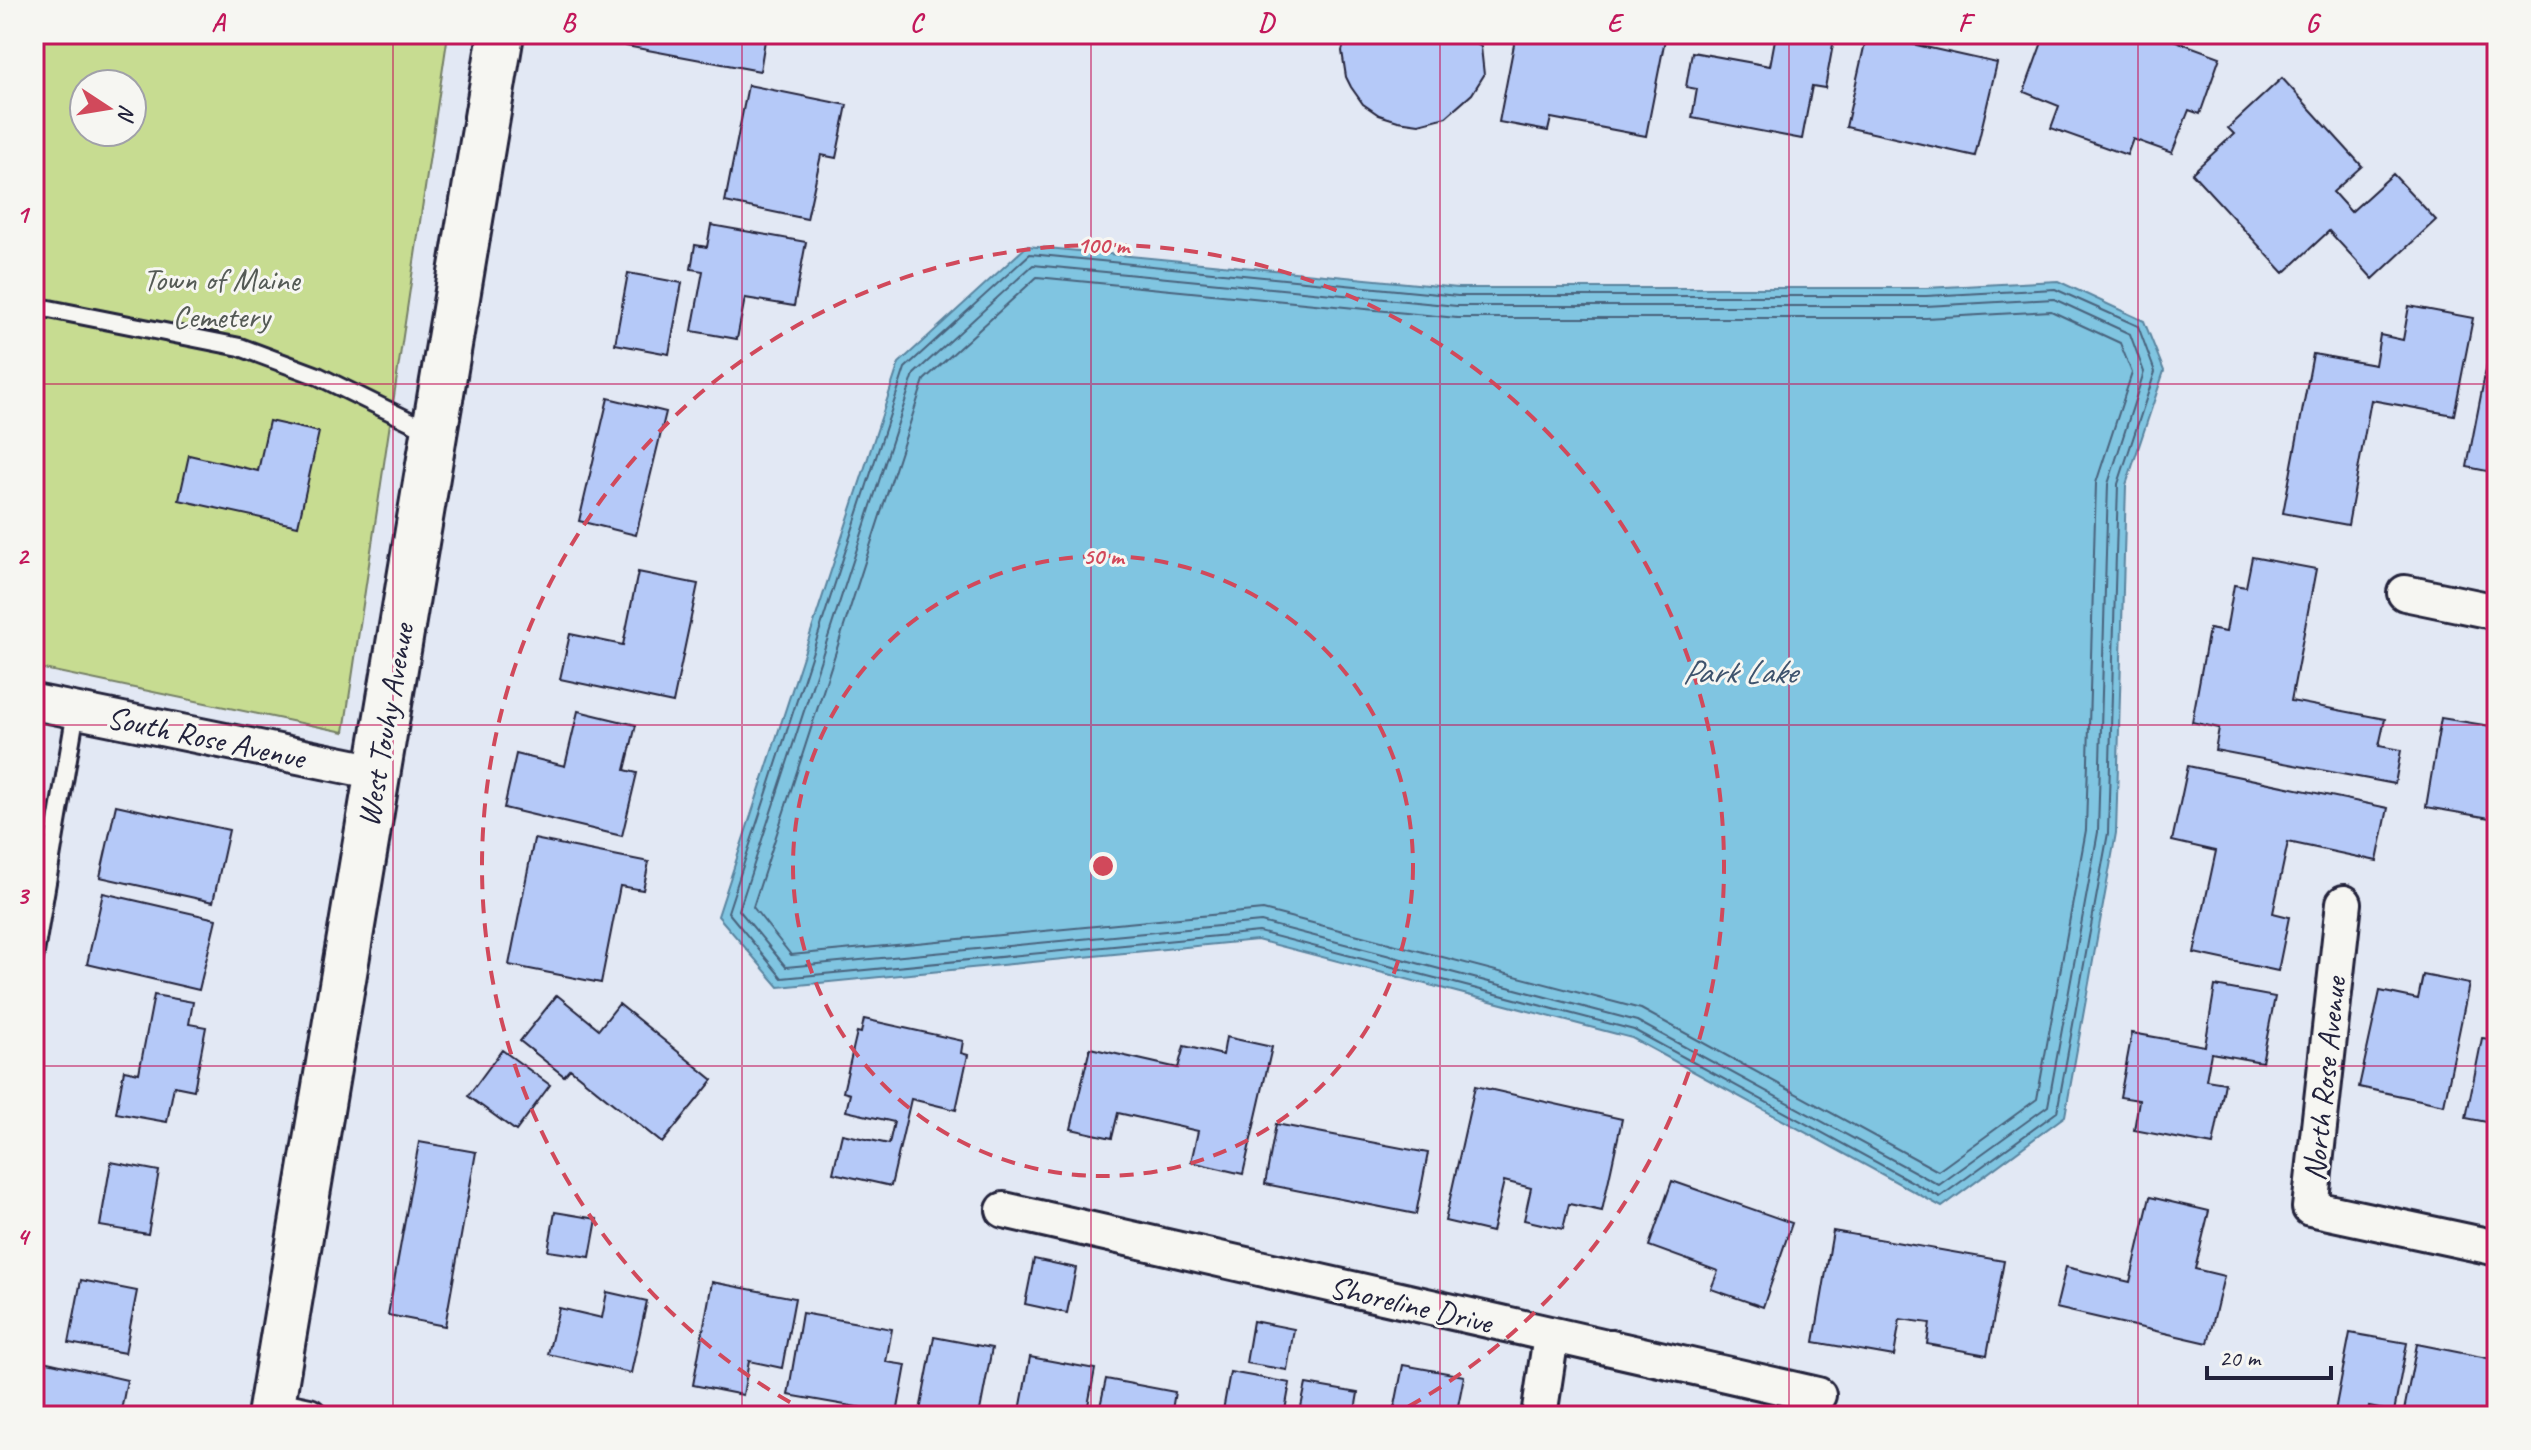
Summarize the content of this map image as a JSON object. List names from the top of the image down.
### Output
{
  "streets": {
    "main road": ["West Touhy Avenue"],
    "street": ["South Rose Avenue", "North Rose Avenue", "Shoreline Drive"]
  },
  "crossings": [
    ["West Touhy Avenue", "South Rose Avenue"]
  ],
  "water": ["Park Lake"],
  "parks": ["Town of Maine Cemetery"],
  "scale_bar": "20 m",
  "north": "right",
  "grid": {
    "columns": [
      "A",
      "B",
      "C",
      "D",
      "E",
      "F",
      "G"
    ],
    "rows": [
      "1",
      "2",
      "3",
      "4"
    ]
  },
  "rings": ["100 m", "50 m"]
}
